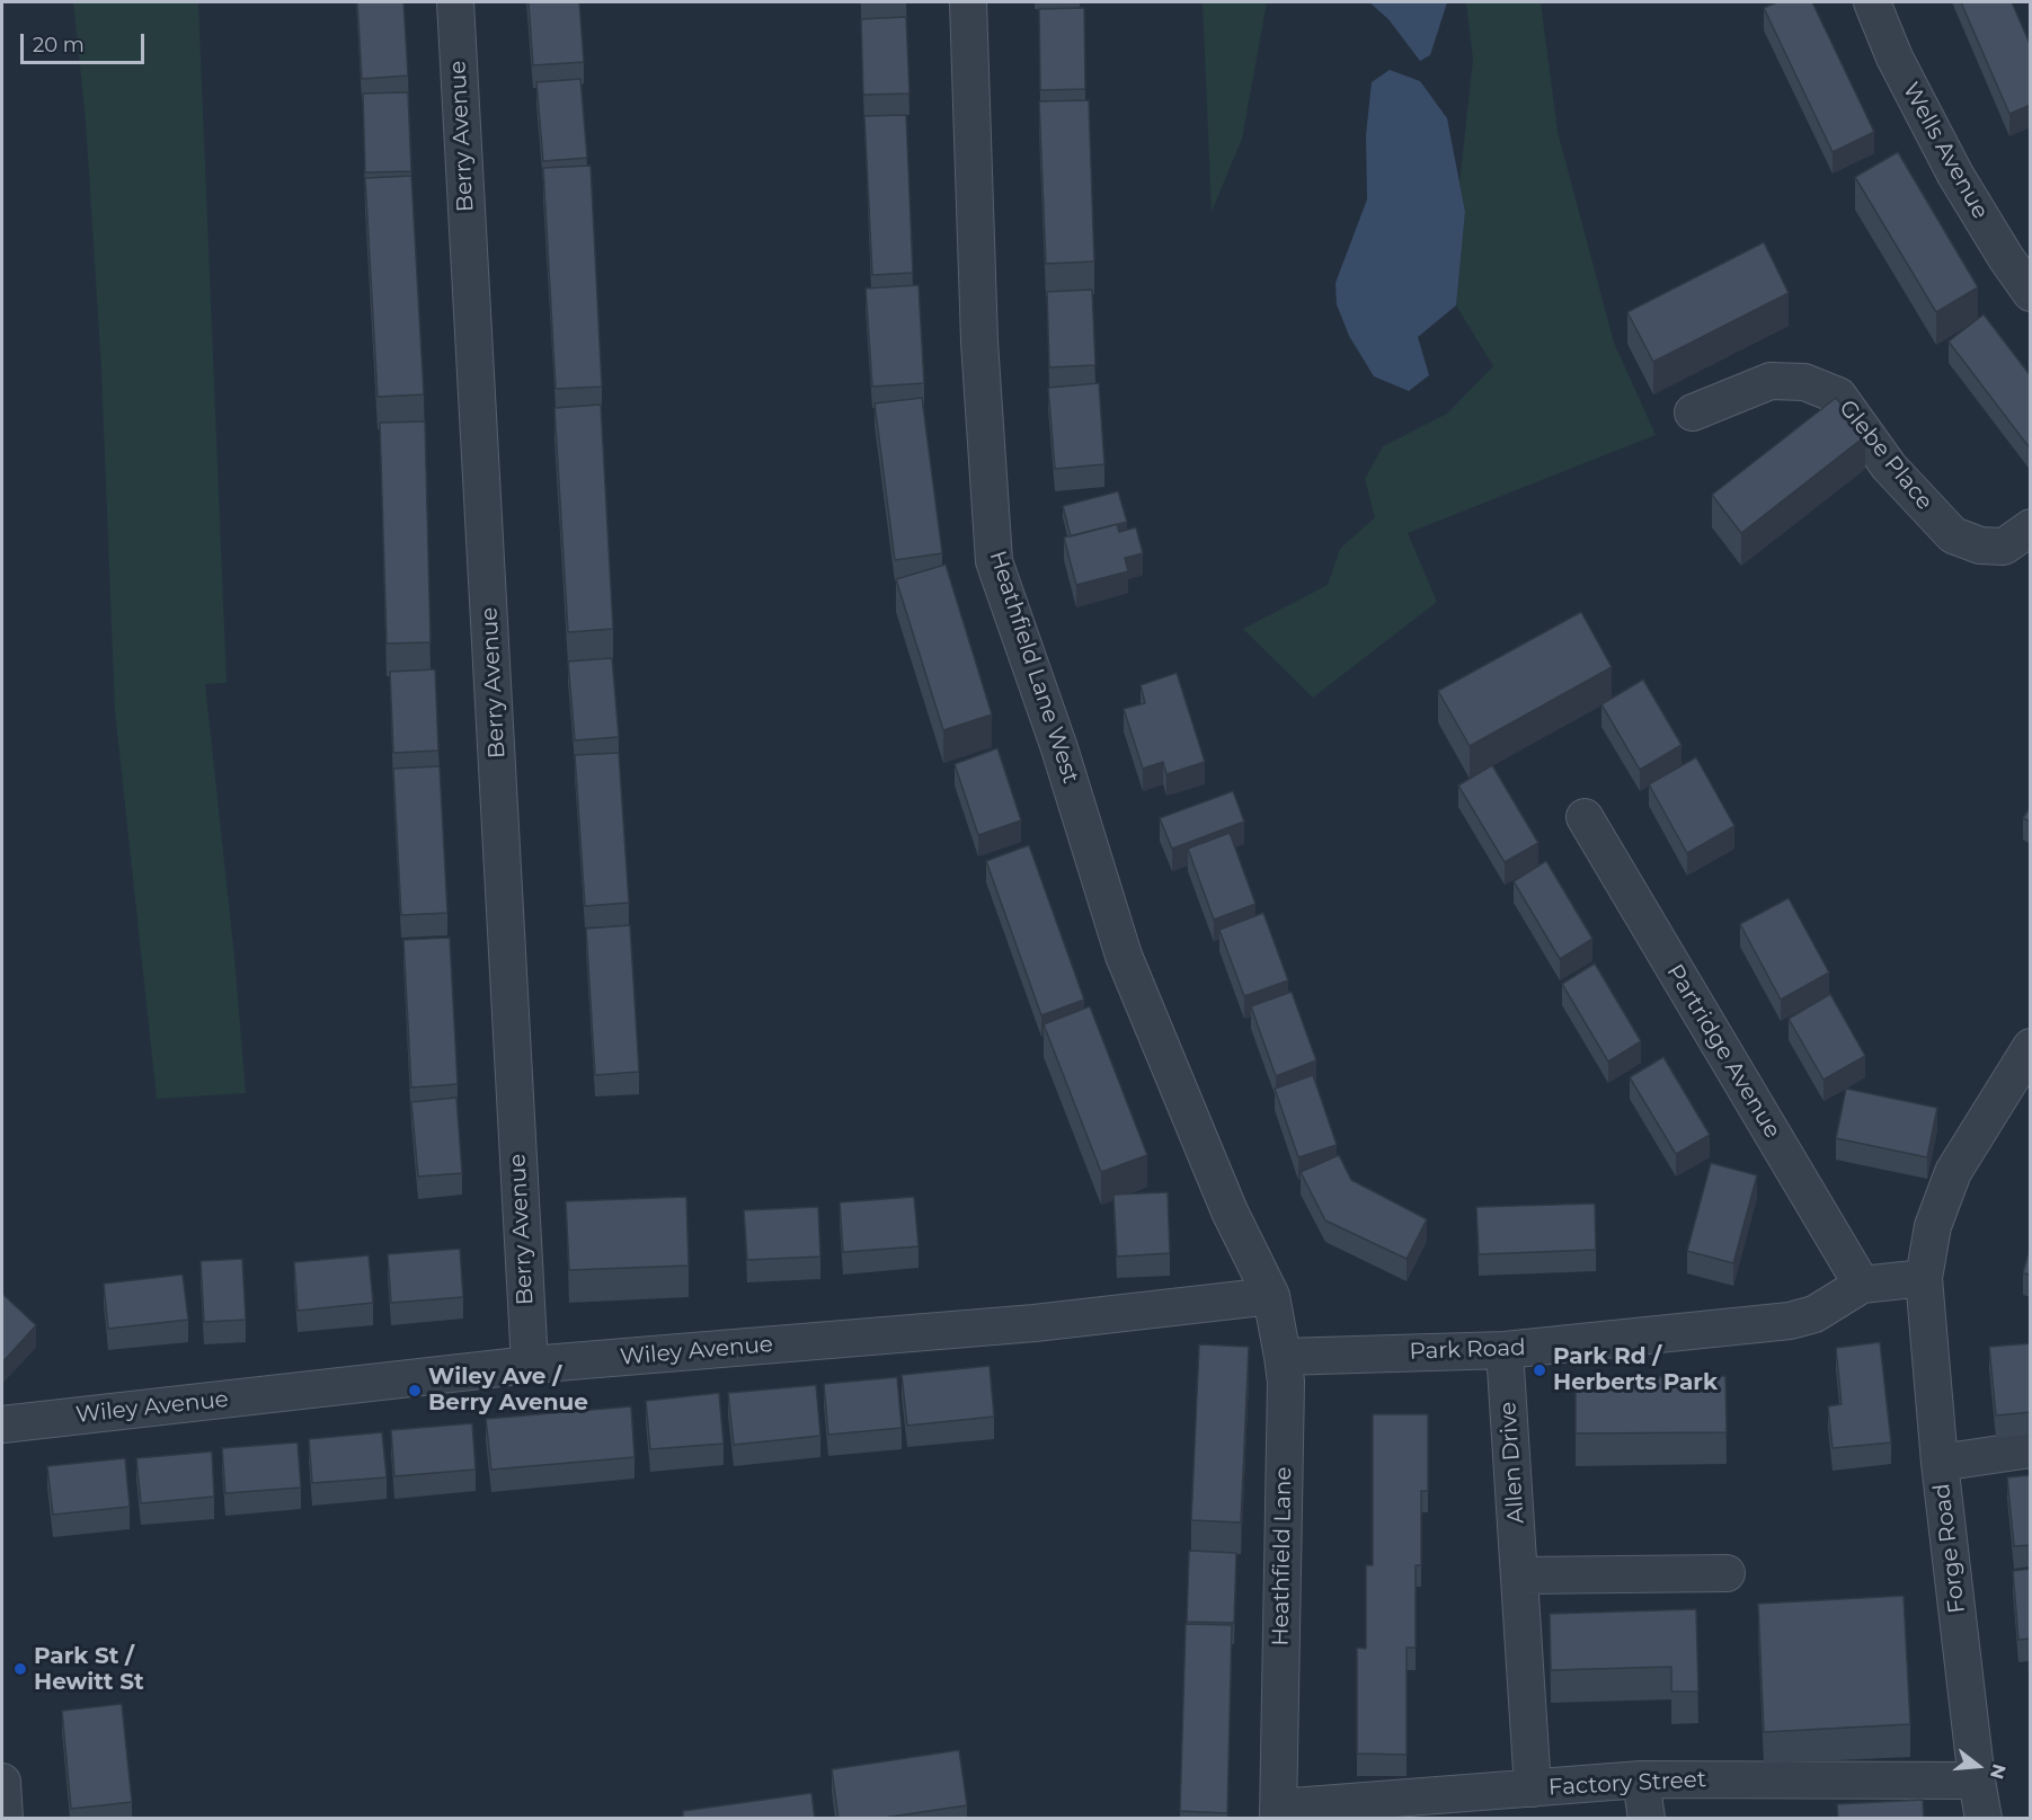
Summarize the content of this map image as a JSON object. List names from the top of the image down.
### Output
{
  "streets": {
    "street": [
      "Berry Avenue",
      "Wells Avenue",
      "Glebe Place",
      "Heathfield Lane West",
      "Partridge Avenue",
      "Park Road",
      "Wiley Avenue",
      "Allen Drive",
      "Forge Road",
      "Heathfield Lane",
      "Factory Street"
    ]
  },
  "crossings": [
    ["Berry Avenue", "Wiley Avenue"],
    ["Heathfield Lane West", "Wiley Avenue"],
    ["Heathfield Lane West", "Heathfield Lane"],
    ["Partridge Avenue", "Park Road"],
    ["Park Road", "Allen Drive"],
    ["Park Road", "Forge Road"],
    ["Park Road", "Heathfield Lane"],
    ["Wiley Avenue", "Heathfield Lane"],
    ["Allen Drive", "Factory Street"],
    ["Forge Road", "Factory Street"],
    ["Heathfield Lane", "Factory Street"]
  ],
  "places": ["Park Rd / Herberts Park", "Wiley Ave / Berry Avenue", "Park St / Hewitt St"],
  "scale_bar": "20 m",
  "north": "right"
}
